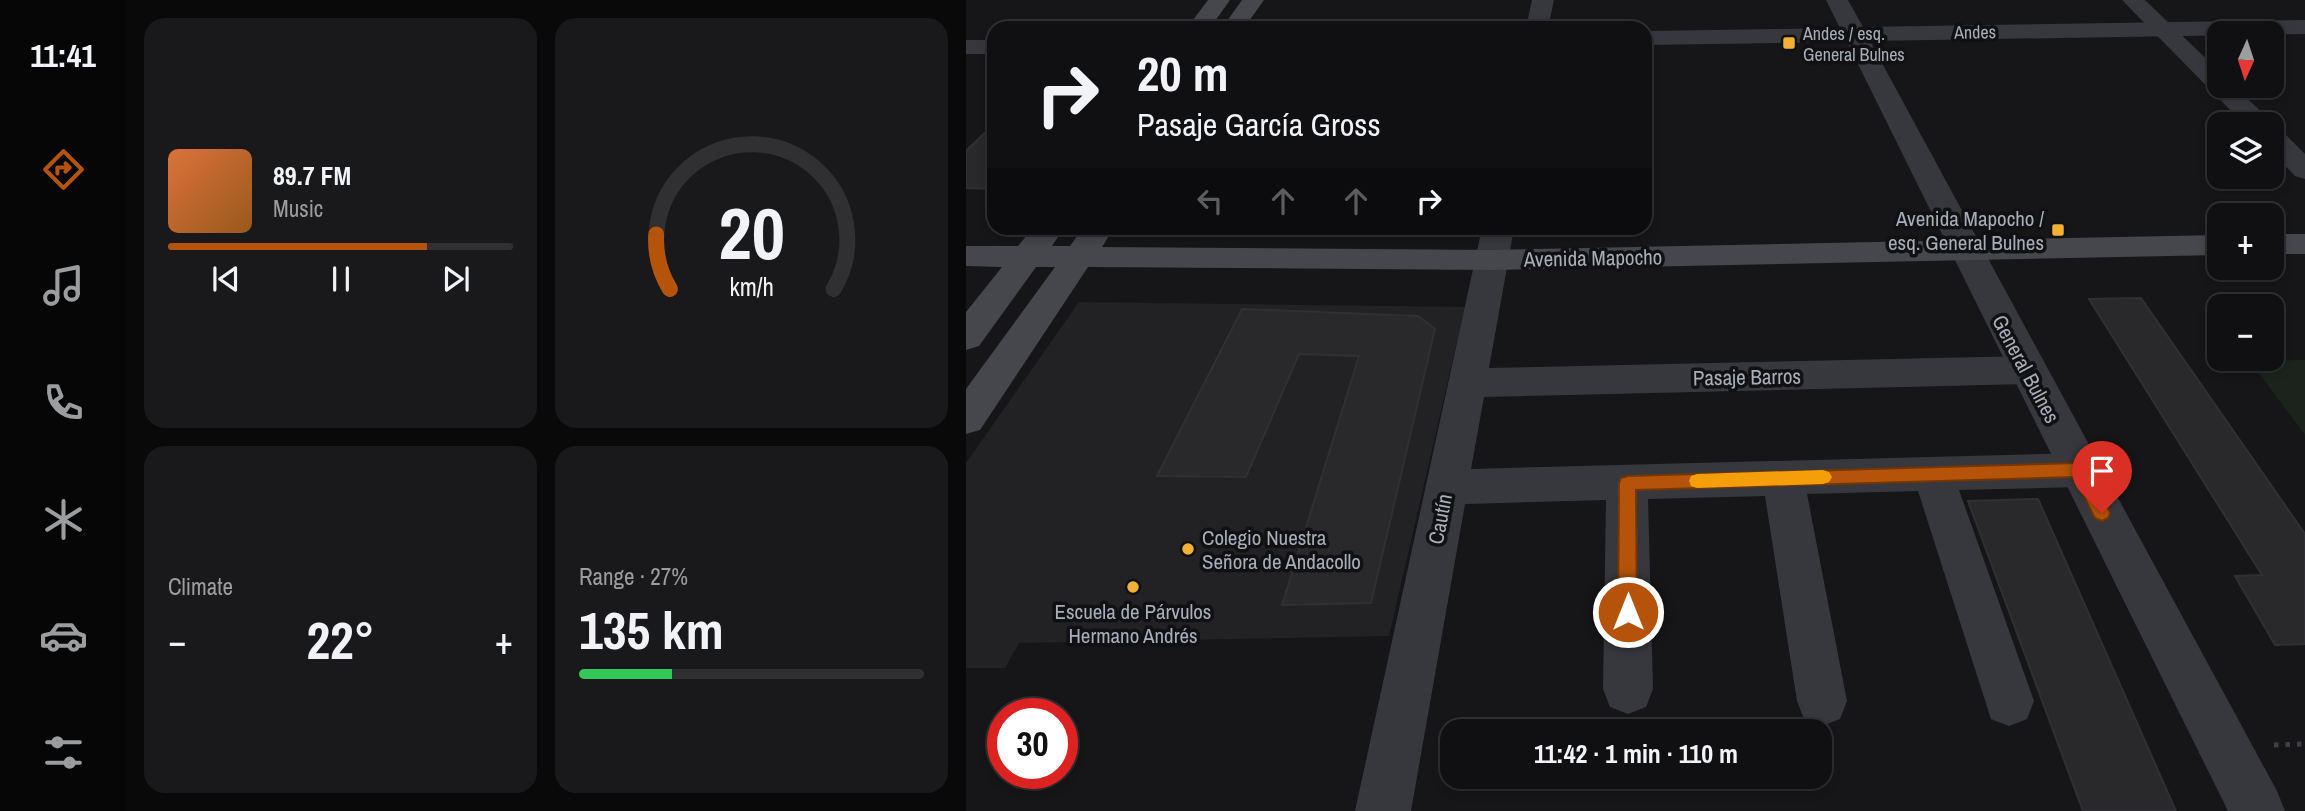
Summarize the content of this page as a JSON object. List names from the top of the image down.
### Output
{
  "streets": {
    "main road": ["Avenida Mapocho"],
    "street": [
      "Andes",
      "General Bulnes",
      "Pasaje Barros",
      "Cautín"
    ]
  },
  "crossings": [
    ["Andes", "General Bulnes"],
    ["Avenida Mapocho", "General Bulnes"],
    ["Avenida Mapocho", "Cautín"],
    ["General Bulnes", "Pasaje Barros"],
    ["Pasaje Barros", "Cautín"]
  ],
  "places": {
    "transit": ["Andes / esq. General Bulnes", "Avenida Mapocho / esq. General Bulnes"],
    "other": ["Colegio Nuestra Señora de Andacollo", "Escuela de Párvulos Hermano Andrés"]
  },
  "north": "bottom",
  "page": {
    "tabs": "11:41",
    "map_buttons": ["+", "−"],
    "turn": ["20 m", "Pasaje García Gross"],
    "song": ["89.7 FM", "Music"],
    "tile": [
      "Climate",
      ["Range · 27%", "135 km"]
    ],
    "heat": ["−", "22°", "+"],
    "limit": "30",
    "trip": "11:42 · 1 min · 110 m",
    "gauge": ["20", "km/h"]
  }
}
